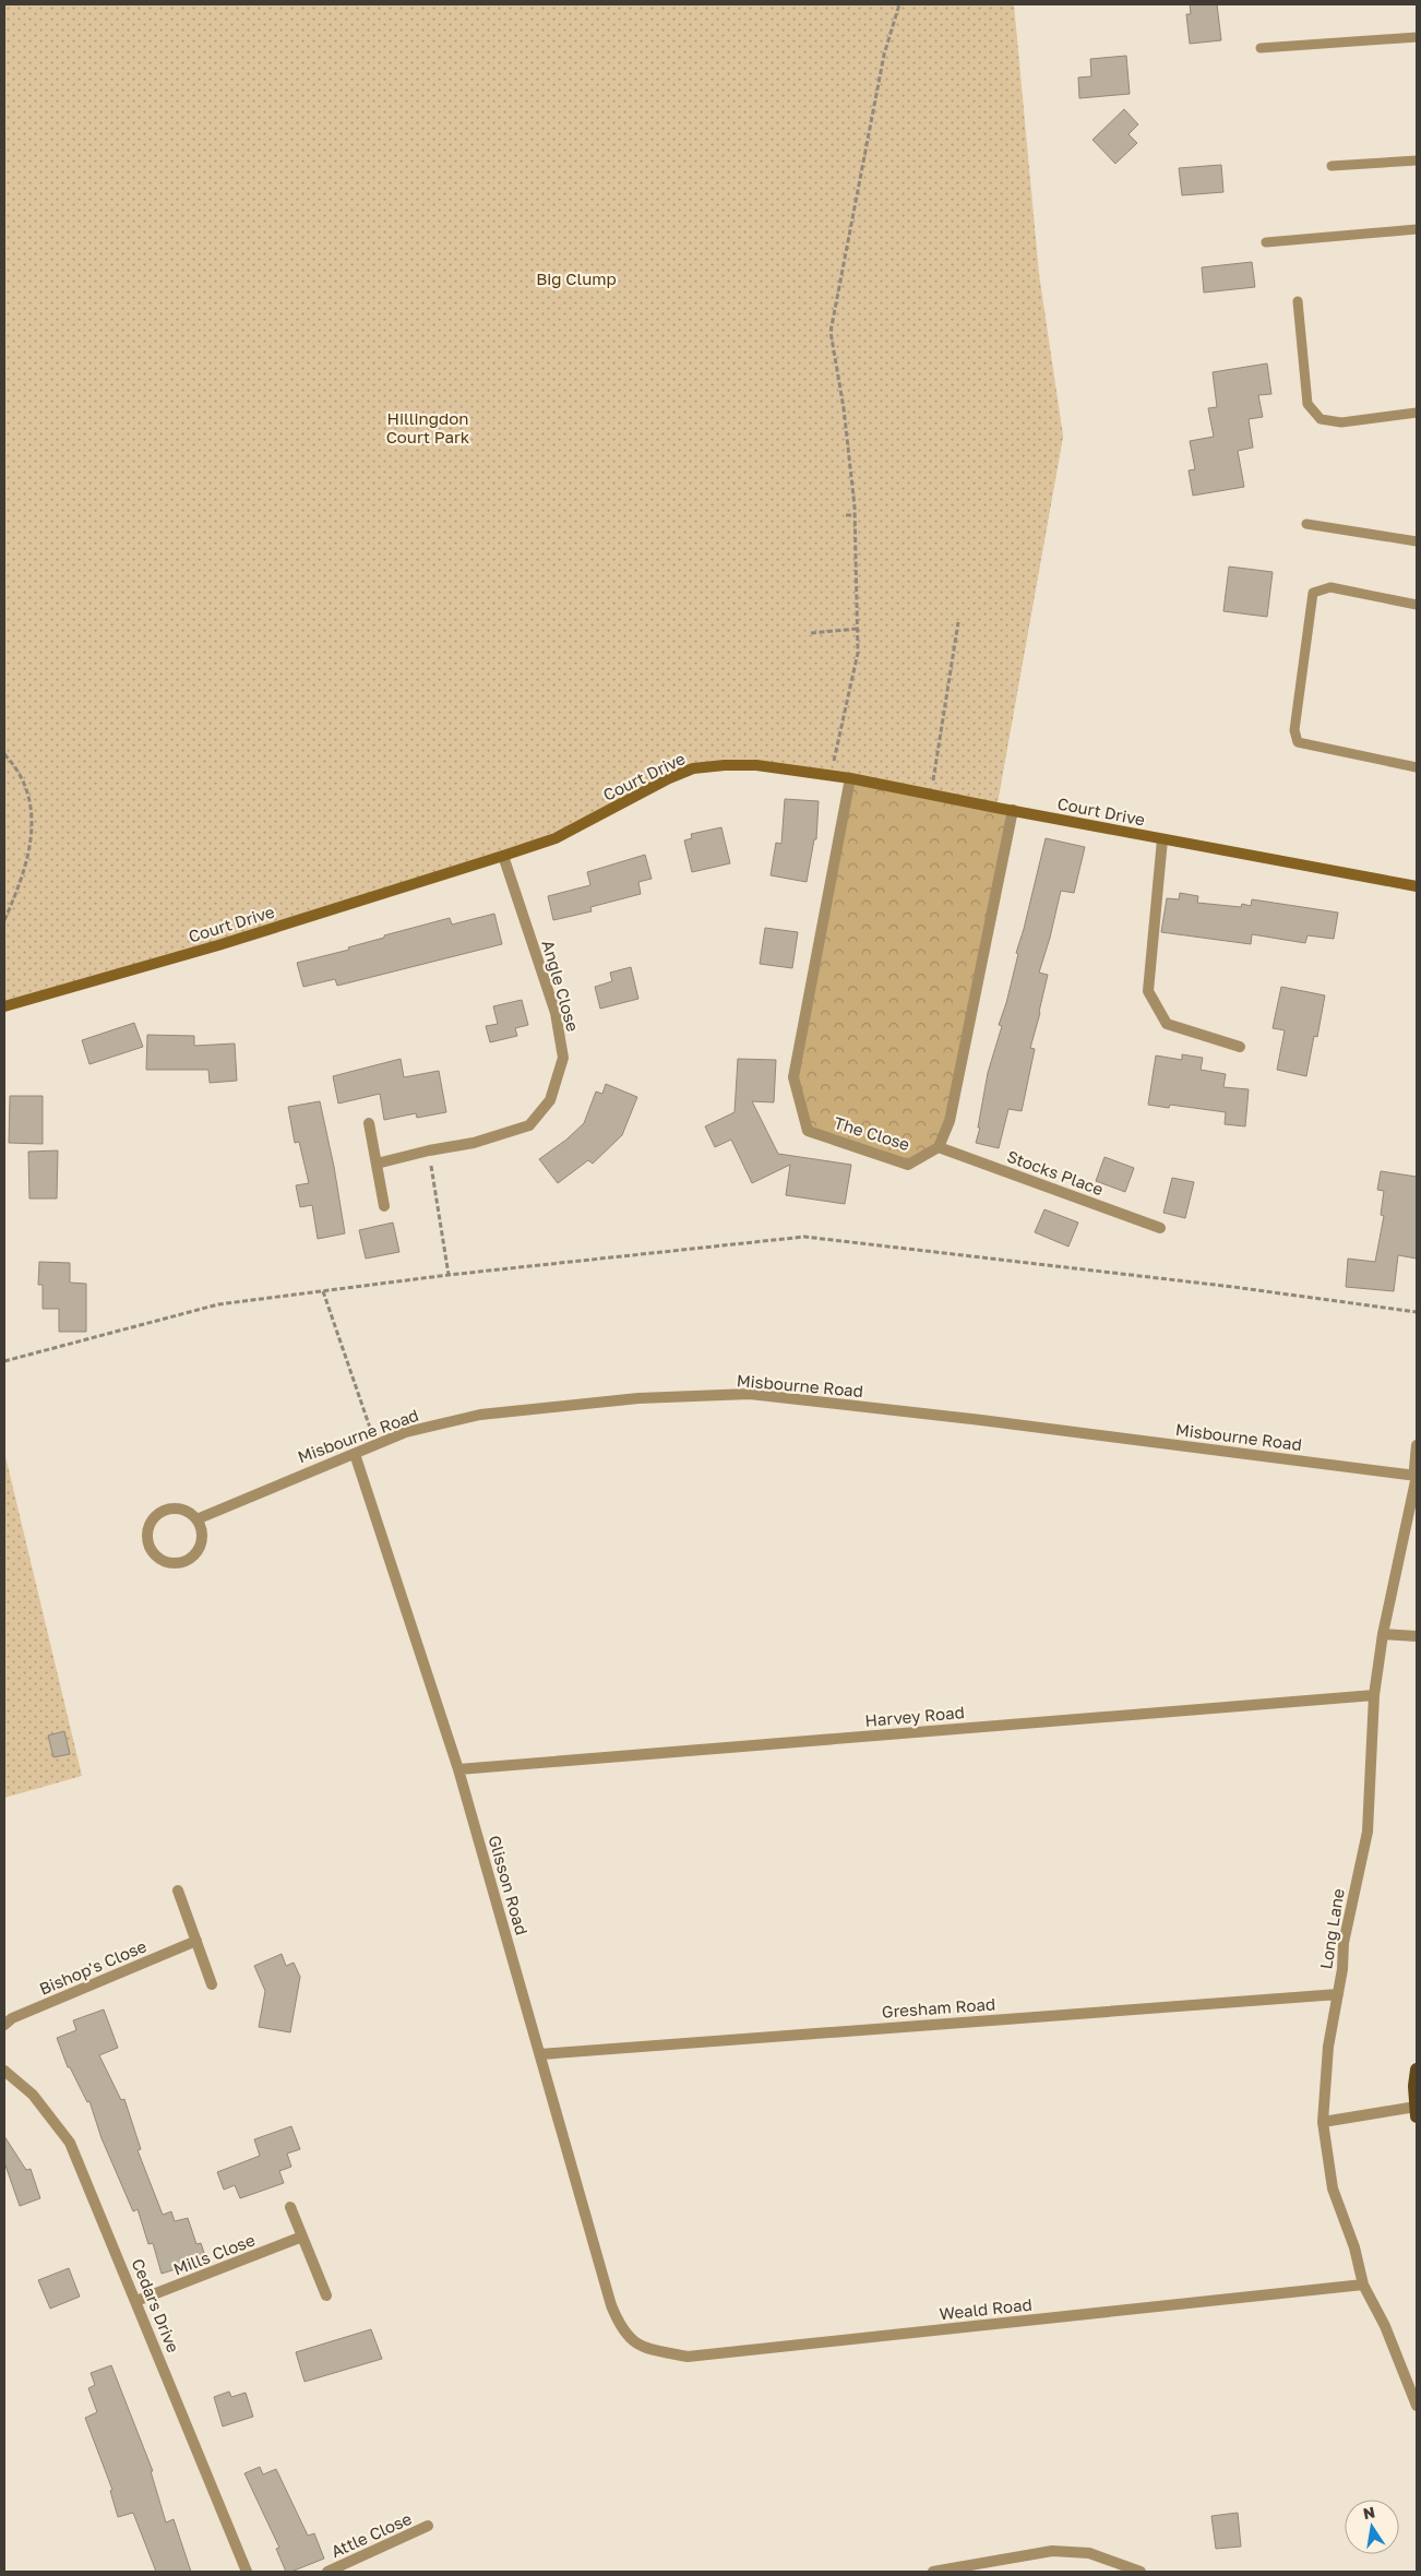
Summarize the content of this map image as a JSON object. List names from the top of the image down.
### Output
{
  "streets": {
    "street": [
      "Court Drive",
      "Angle Close",
      "The Close",
      "Stocks Place",
      "Misbourne Road",
      "Harvey Road",
      "Glisson Road",
      "Long Lane",
      "Bishop's Close",
      "Gresham Road",
      "Mills Close",
      "Cedars Drive",
      "Weald Road",
      "Attle Close"
    ]
  },
  "crossings": [
    ["Court Drive", "Angle Close"],
    ["Court Drive", "The Close"],
    ["The Close", "Stocks Place"],
    ["Misbourne Road", "Glisson Road"],
    ["Misbourne Road", "Long Lane"],
    ["Harvey Road", "Glisson Road"],
    ["Harvey Road", "Long Lane"],
    ["Glisson Road", "Gresham Road"],
    ["Glisson Road", "Weald Road"],
    ["Long Lane", "Gresham Road"],
    ["Long Lane", "Weald Road"],
    ["Mills Close", "Cedars Drive"]
  ],
  "parks": ["Big Clump", "Hillingdon Court Park"],
  "north": "top"
}
